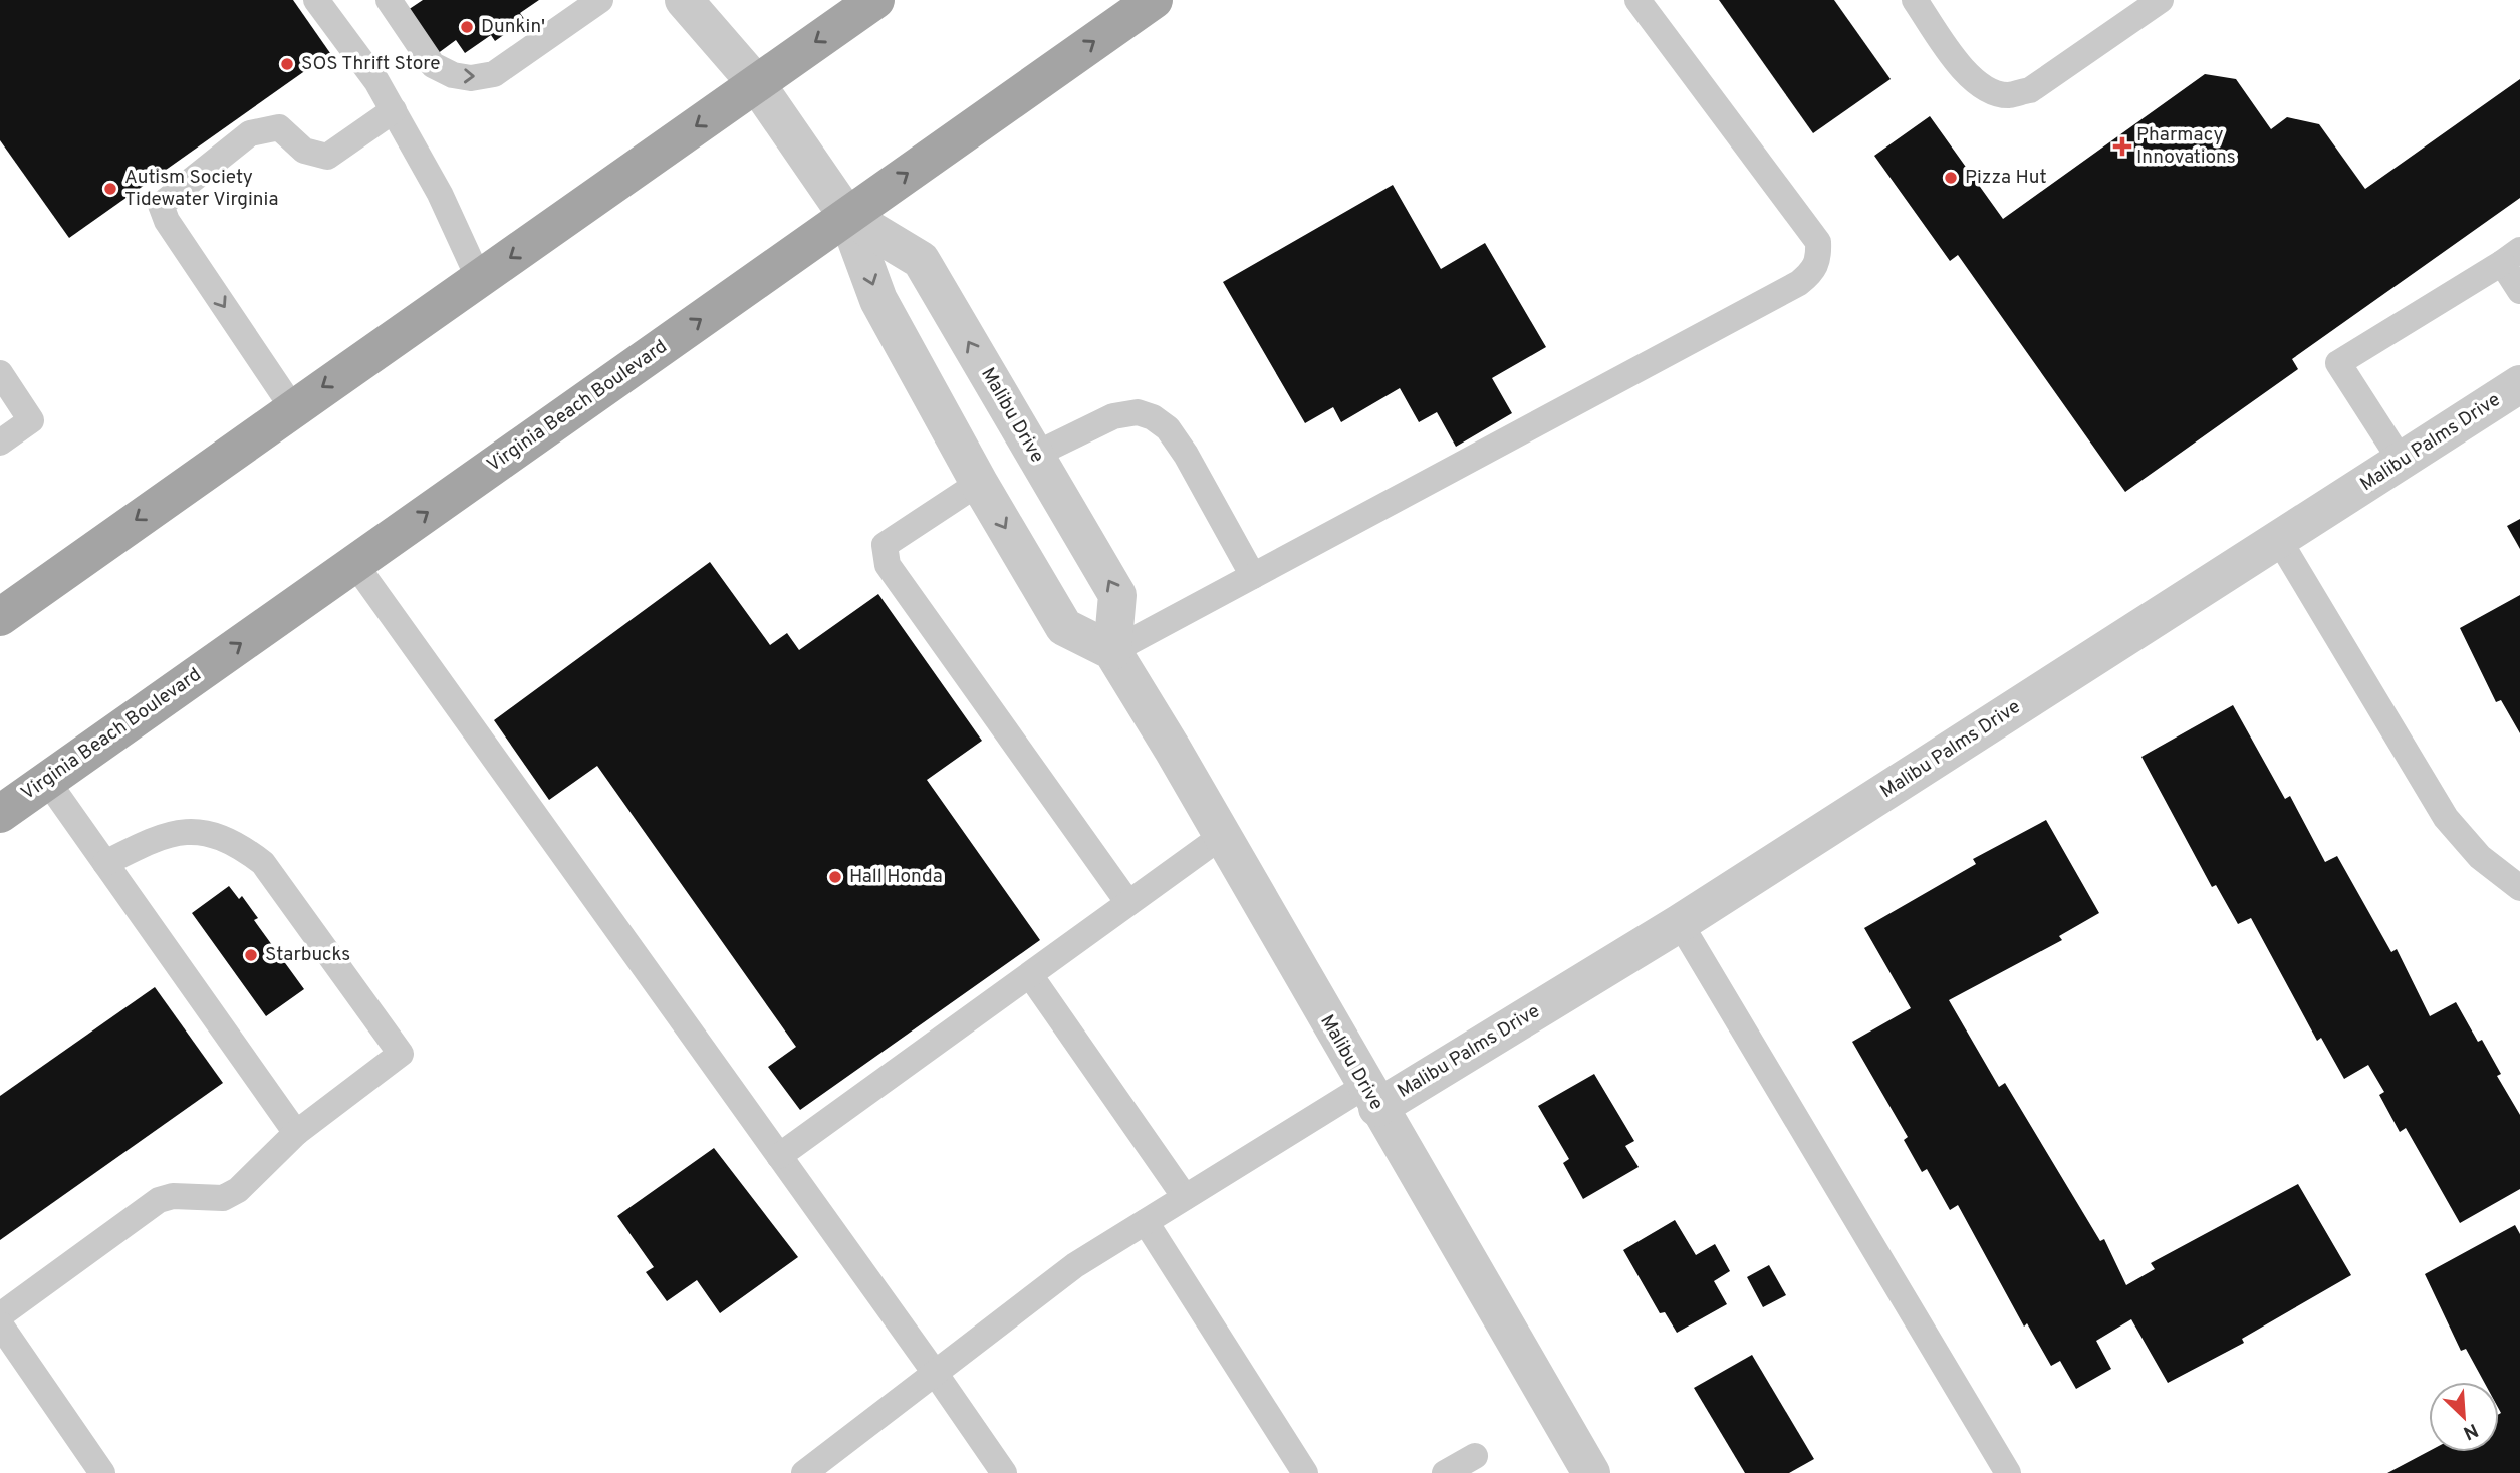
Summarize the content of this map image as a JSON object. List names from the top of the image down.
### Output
{
  "streets": {
    "main road": ["Virginia Beach Boulevard"],
    "street": ["Malibu Drive", "Malibu Palms Drive"]
  },
  "crossings": [
    ["Virginia Beach Boulevard", "Malibu Drive"],
    ["Malibu Drive", "Malibu Palms Drive"]
  ],
  "places": {
    "other": [
      "Dunkin'",
      "SOS Thrift Store",
      "Pizza Hut",
      "Autism Society Tidewater Virginia",
      "Hall Honda",
      "Starbucks"
    ],
    "health": ["Pharmacy Innovations"]
  },
  "north": "bottom right"
}
